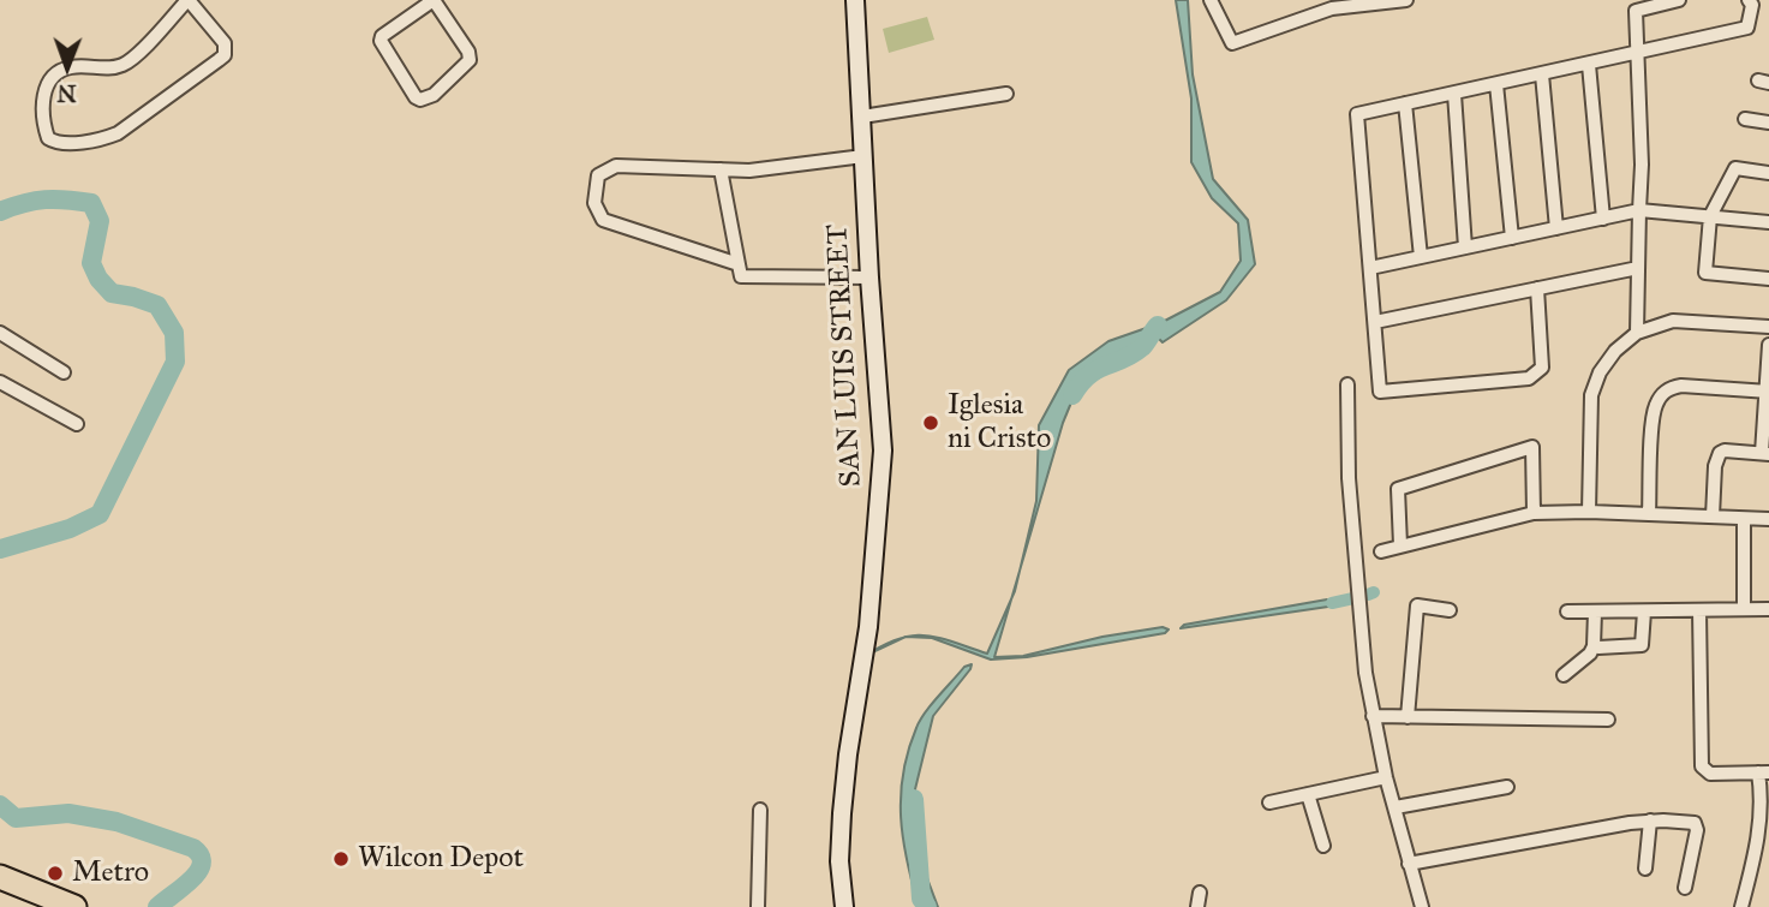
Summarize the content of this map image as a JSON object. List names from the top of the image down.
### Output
{
  "streets": {
    "street": ["SAN LUIS STREET"]
  },
  "places": ["Iglesia ni Cristo", "Wilcon Depot", "Metro"],
  "north": "bottom"
}
